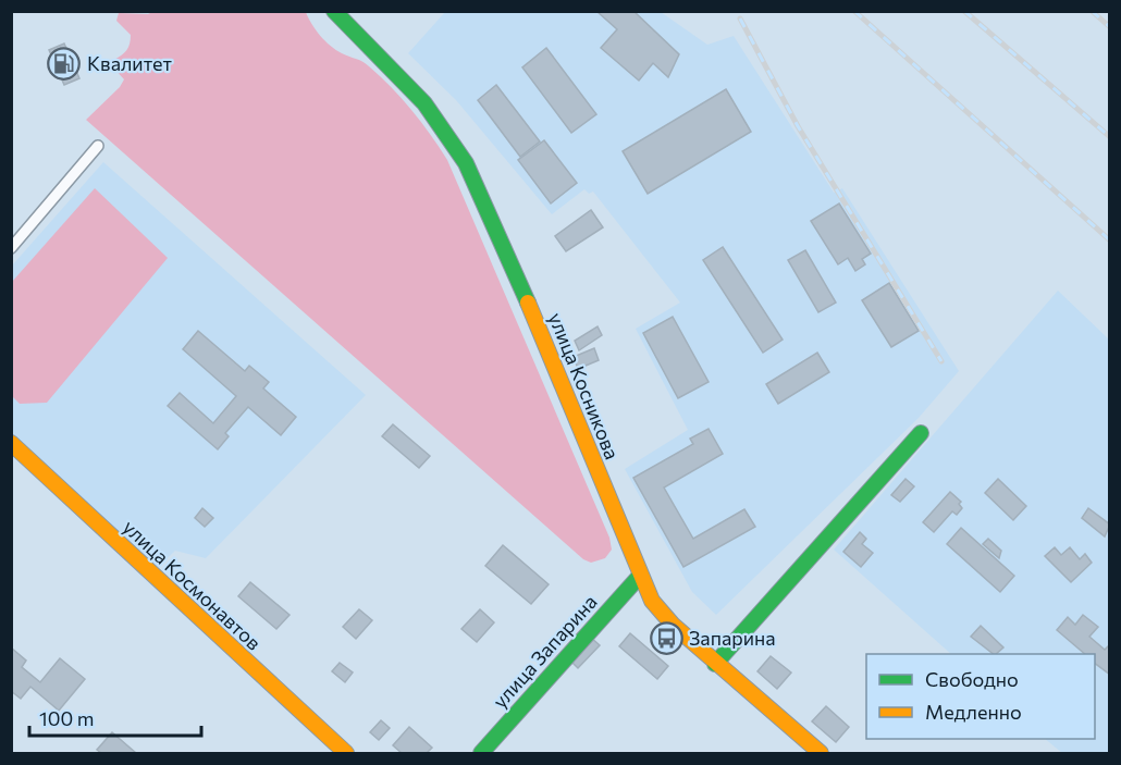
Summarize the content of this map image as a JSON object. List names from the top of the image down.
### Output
{
  "streets": {
    "street": ["улица Косникова", "улица Космонавтов", "улица Запарина"]
  },
  "crossings": [
    ["улица Косникова", "улица Запарина"]
  ],
  "places": {
    "fuel station": ["Квалитет"],
    "bus stop": ["Запарина"]
  },
  "legend": ["Свободно", "Медленно"],
  "scale_bar": "100 m"
}
